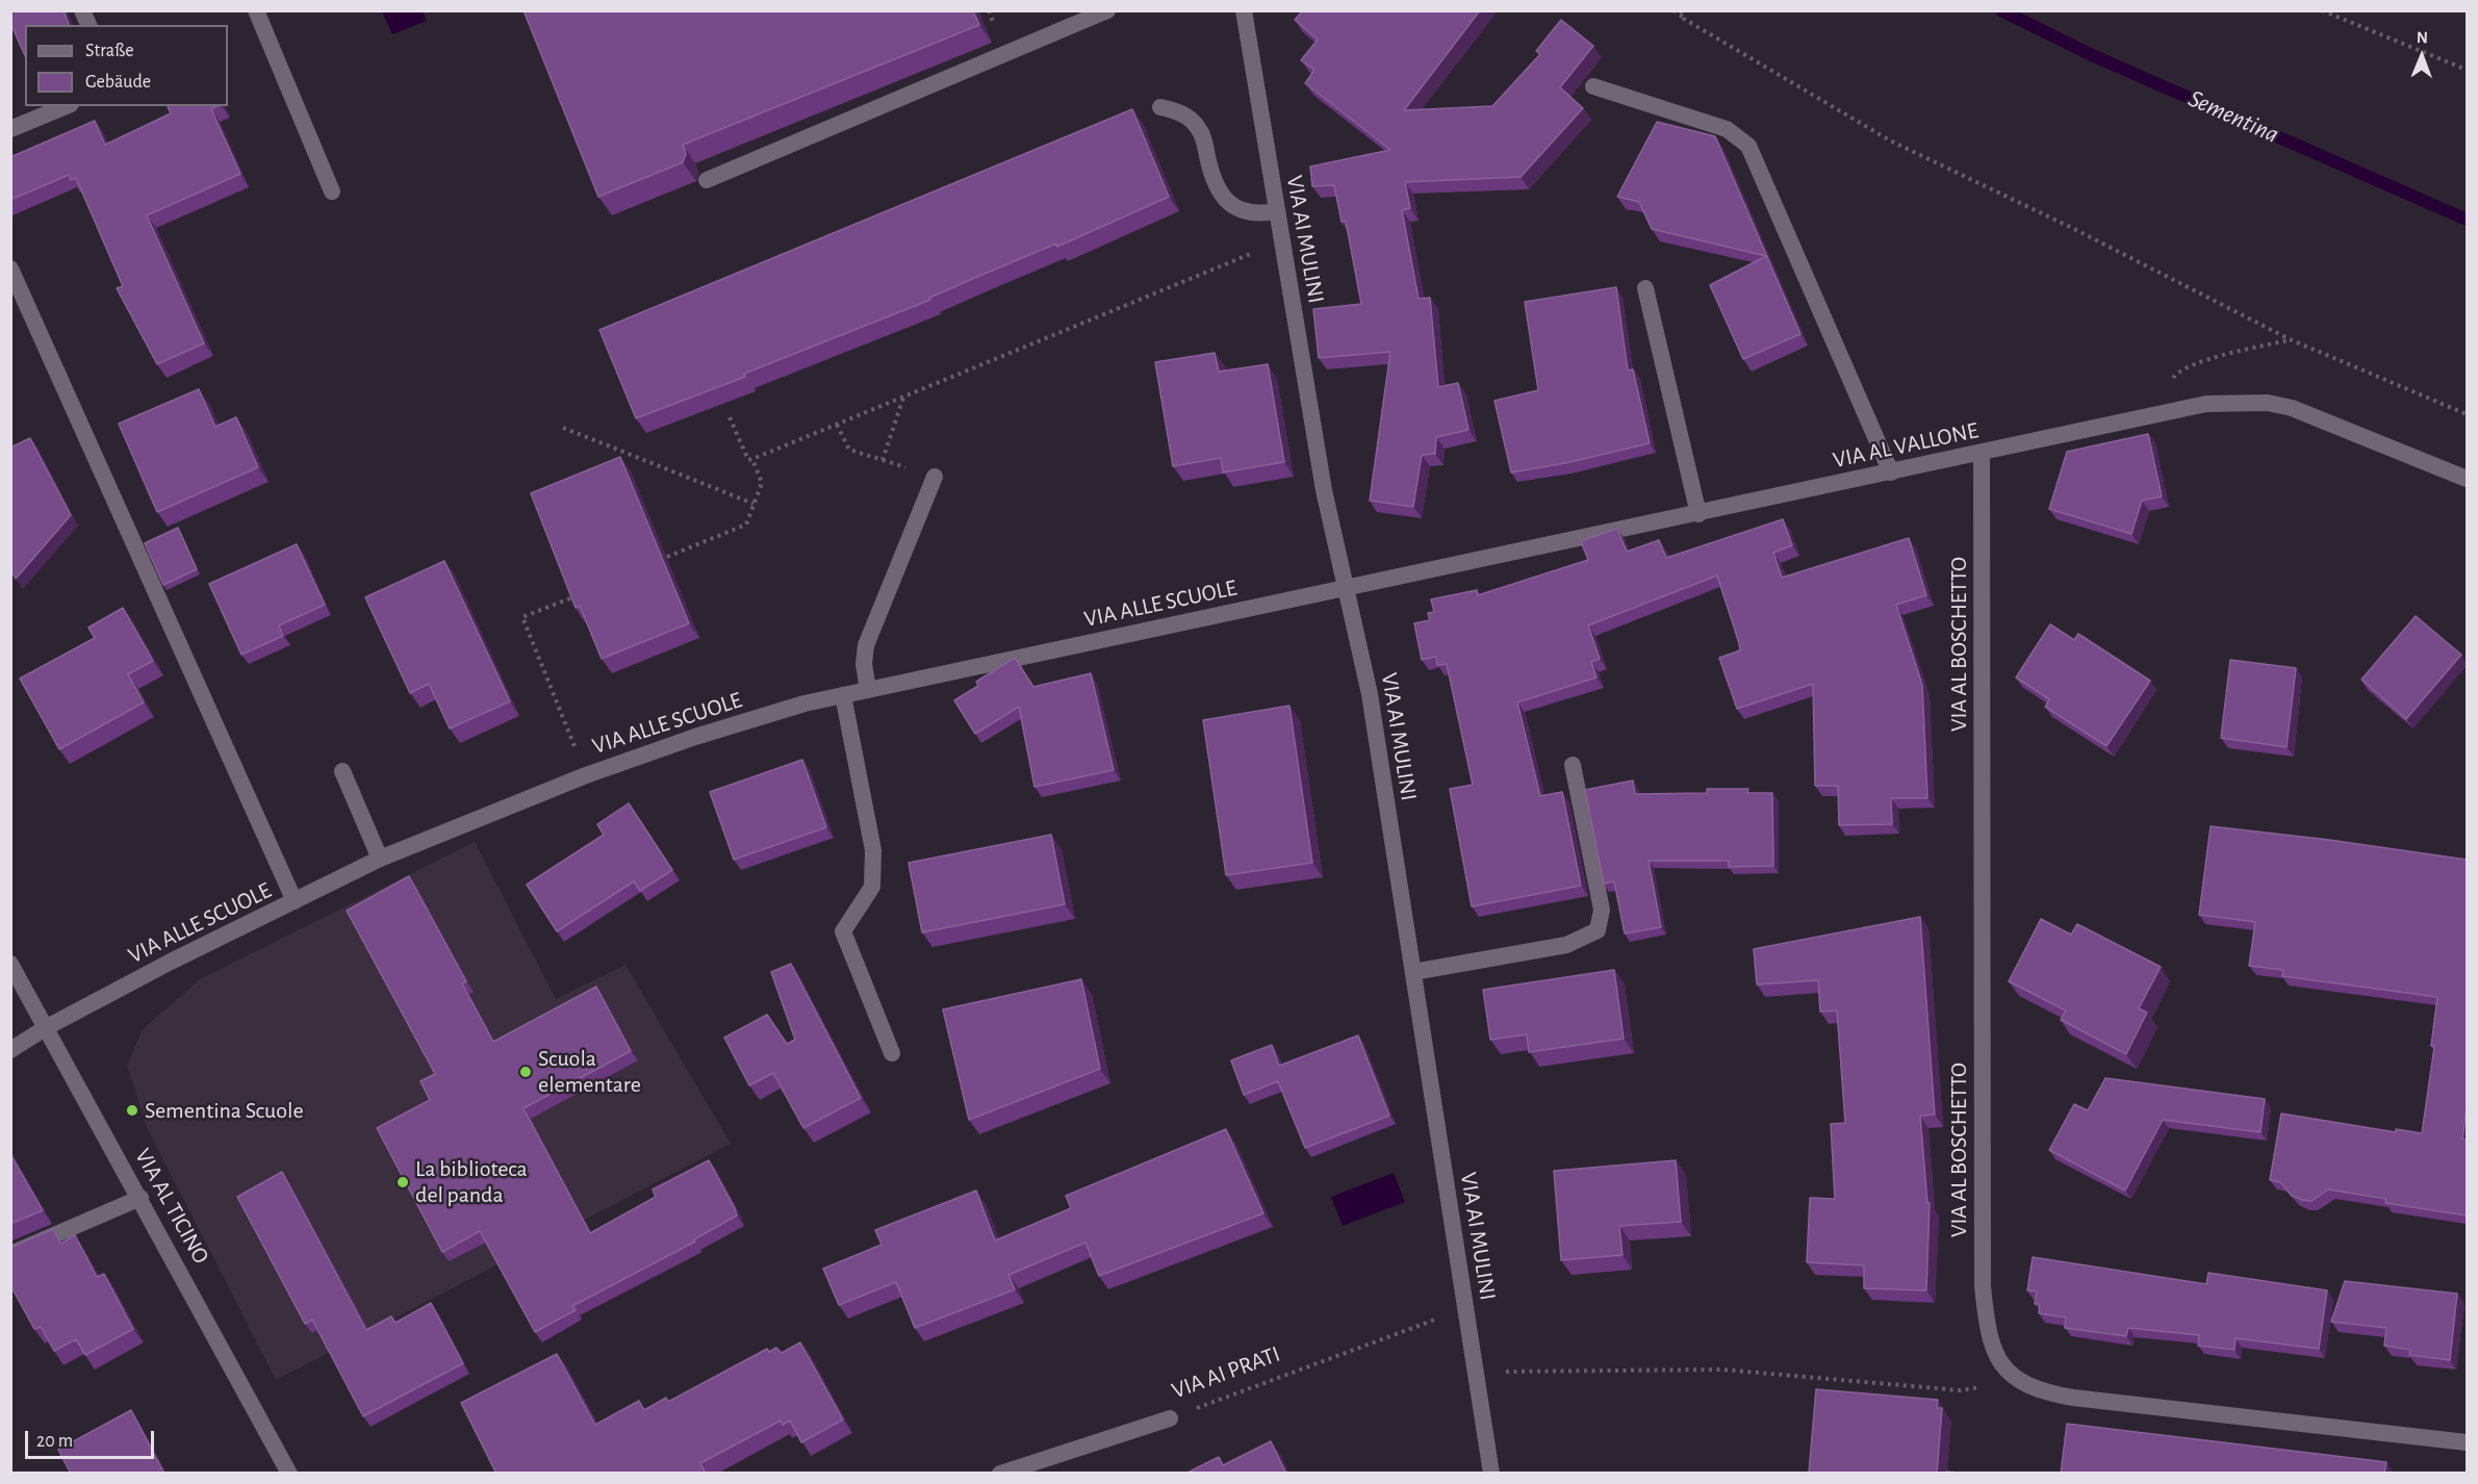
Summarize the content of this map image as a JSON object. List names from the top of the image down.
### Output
{
  "streets": {
    "street": [
      "VIA AI MULINI",
      "VIA AL VALLONE",
      "VIA ALLE SCUOLE",
      "VIA AL BOSCHETTO",
      "VIA AL TICINO",
      "VIA AI PRATI"
    ]
  },
  "crossings": [
    ["VIA AI MULINI", "VIA AL VALLONE"],
    ["VIA AI MULINI", "VIA ALLE SCUOLE"],
    ["VIA AI MULINI", "VIA AI PRATI"],
    ["VIA AL VALLONE", "VIA ALLE SCUOLE"],
    ["VIA AL VALLONE", "VIA AL BOSCHETTO"],
    ["VIA ALLE SCUOLE", "VIA AL TICINO"]
  ],
  "water": ["Sementina"],
  "places": ["Scuola elementare", "Sementina Scuole", "La biblioteca del panda"],
  "legend": ["Straße", "Gebäude"],
  "scale_bar": "20 m",
  "north": "top"
}
